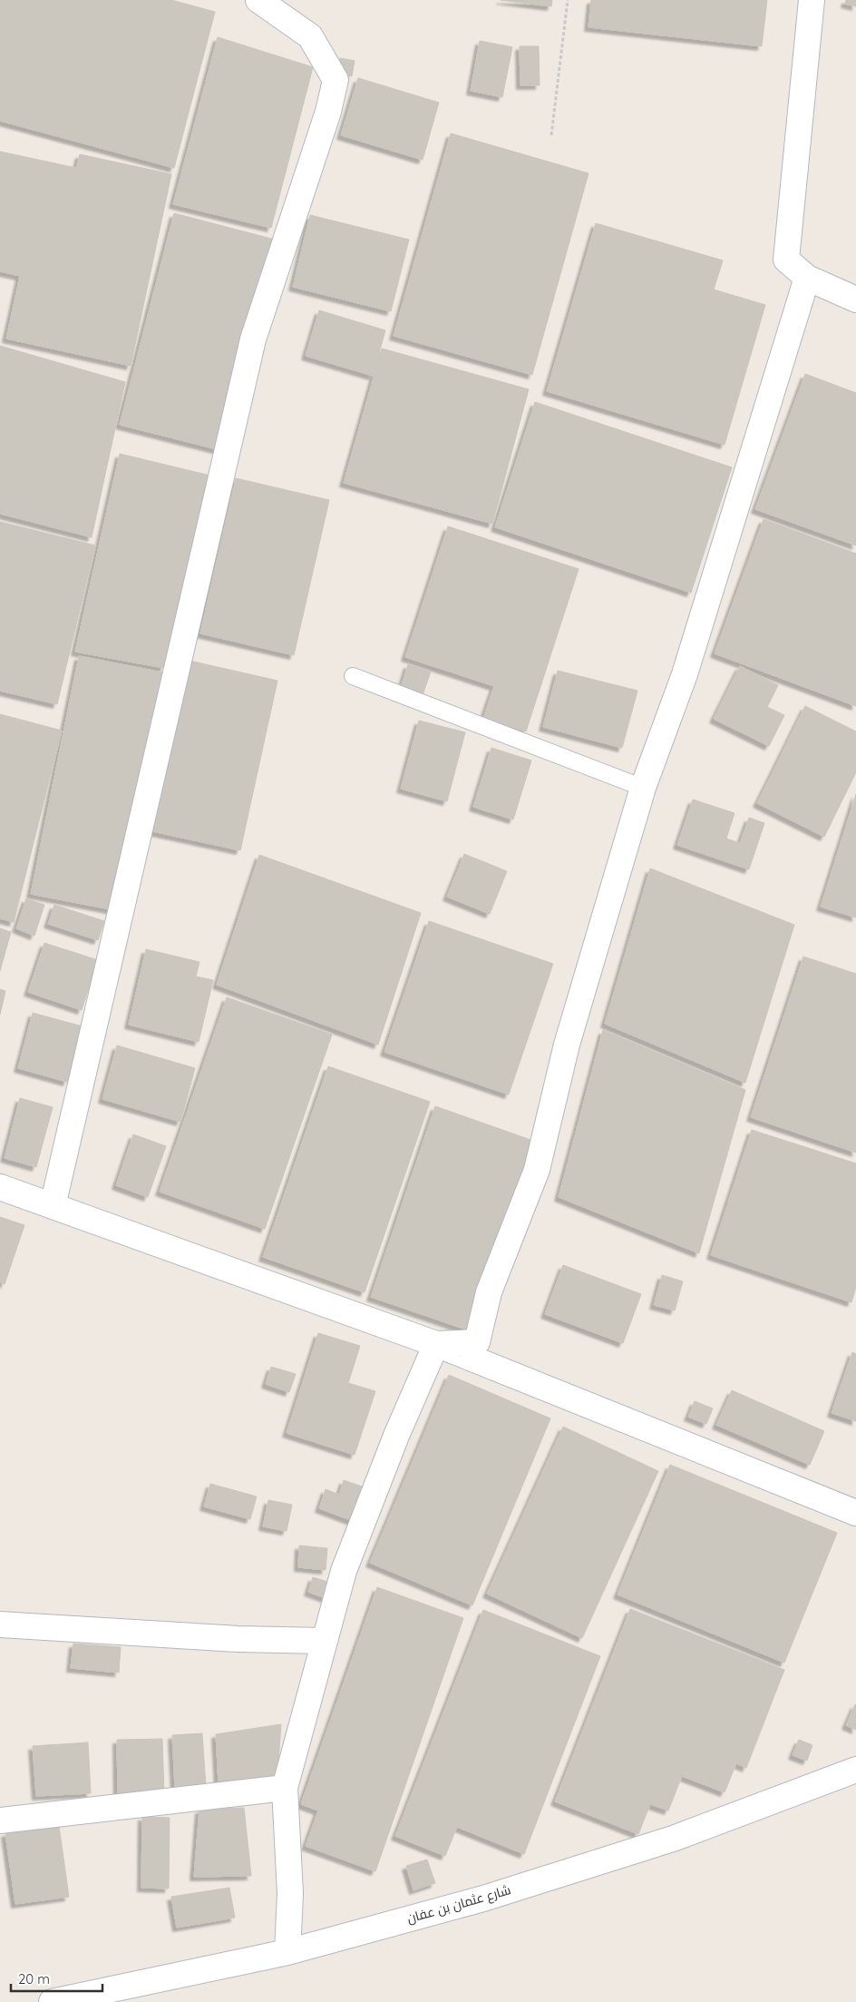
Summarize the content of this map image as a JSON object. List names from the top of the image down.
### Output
{
  "streets": {
    "street": ["شارع عثمان بن عفان"]
  },
  "scale_bar": "20 m"
}
